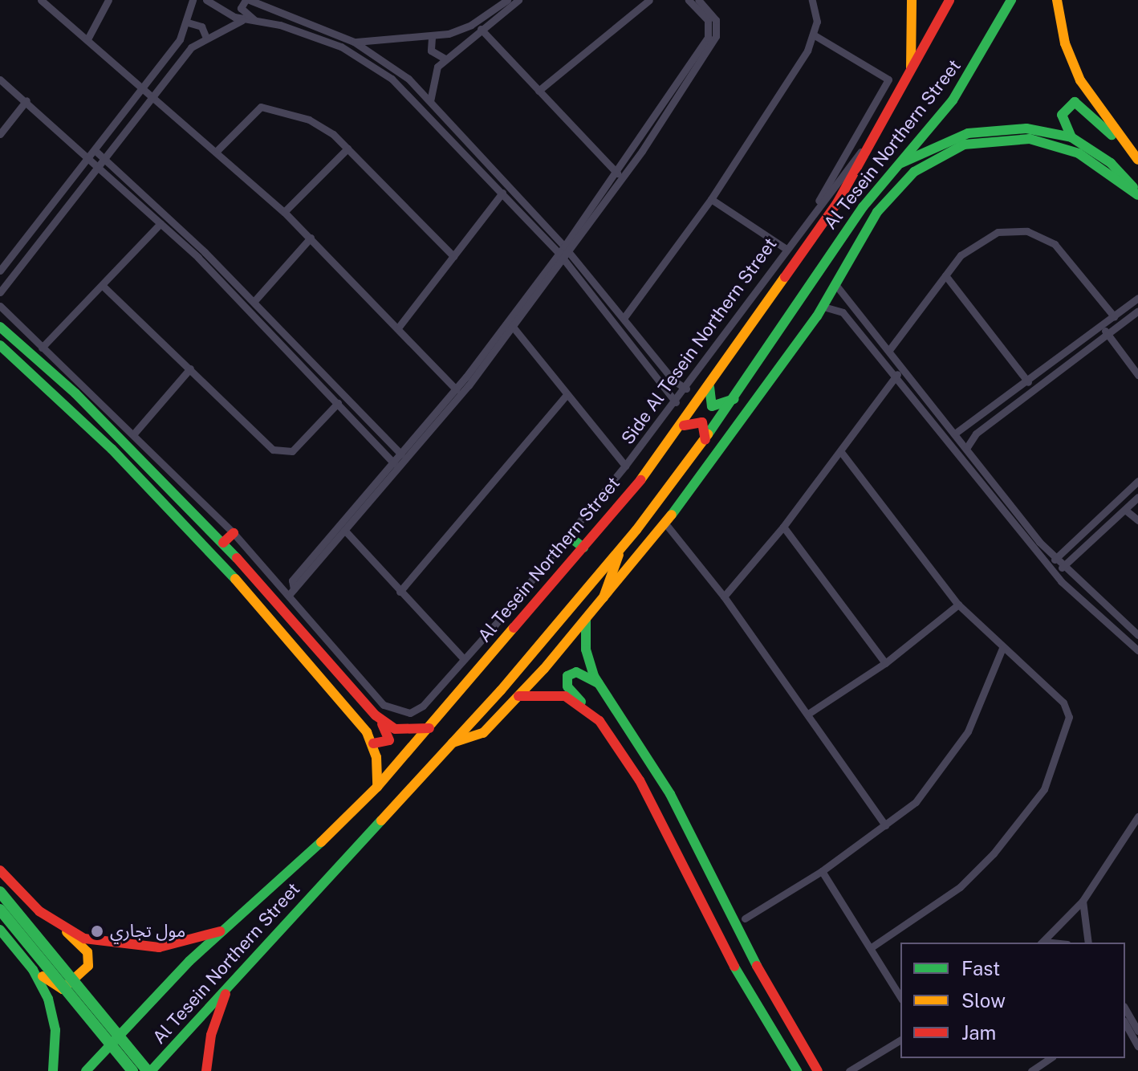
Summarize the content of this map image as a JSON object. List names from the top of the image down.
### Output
{
  "streets": {
    "main road": ["Al Tesein Northern Street"],
    "street": ["Side Al Tesein Northern Street"]
  },
  "crossings": [
    ["Al Tesein Northern Street", "Side Al Tesein Northern Street"]
  ],
  "places": ["مول تجاري"],
  "legend": ["Fast", "Slow", "Jam"]
}
